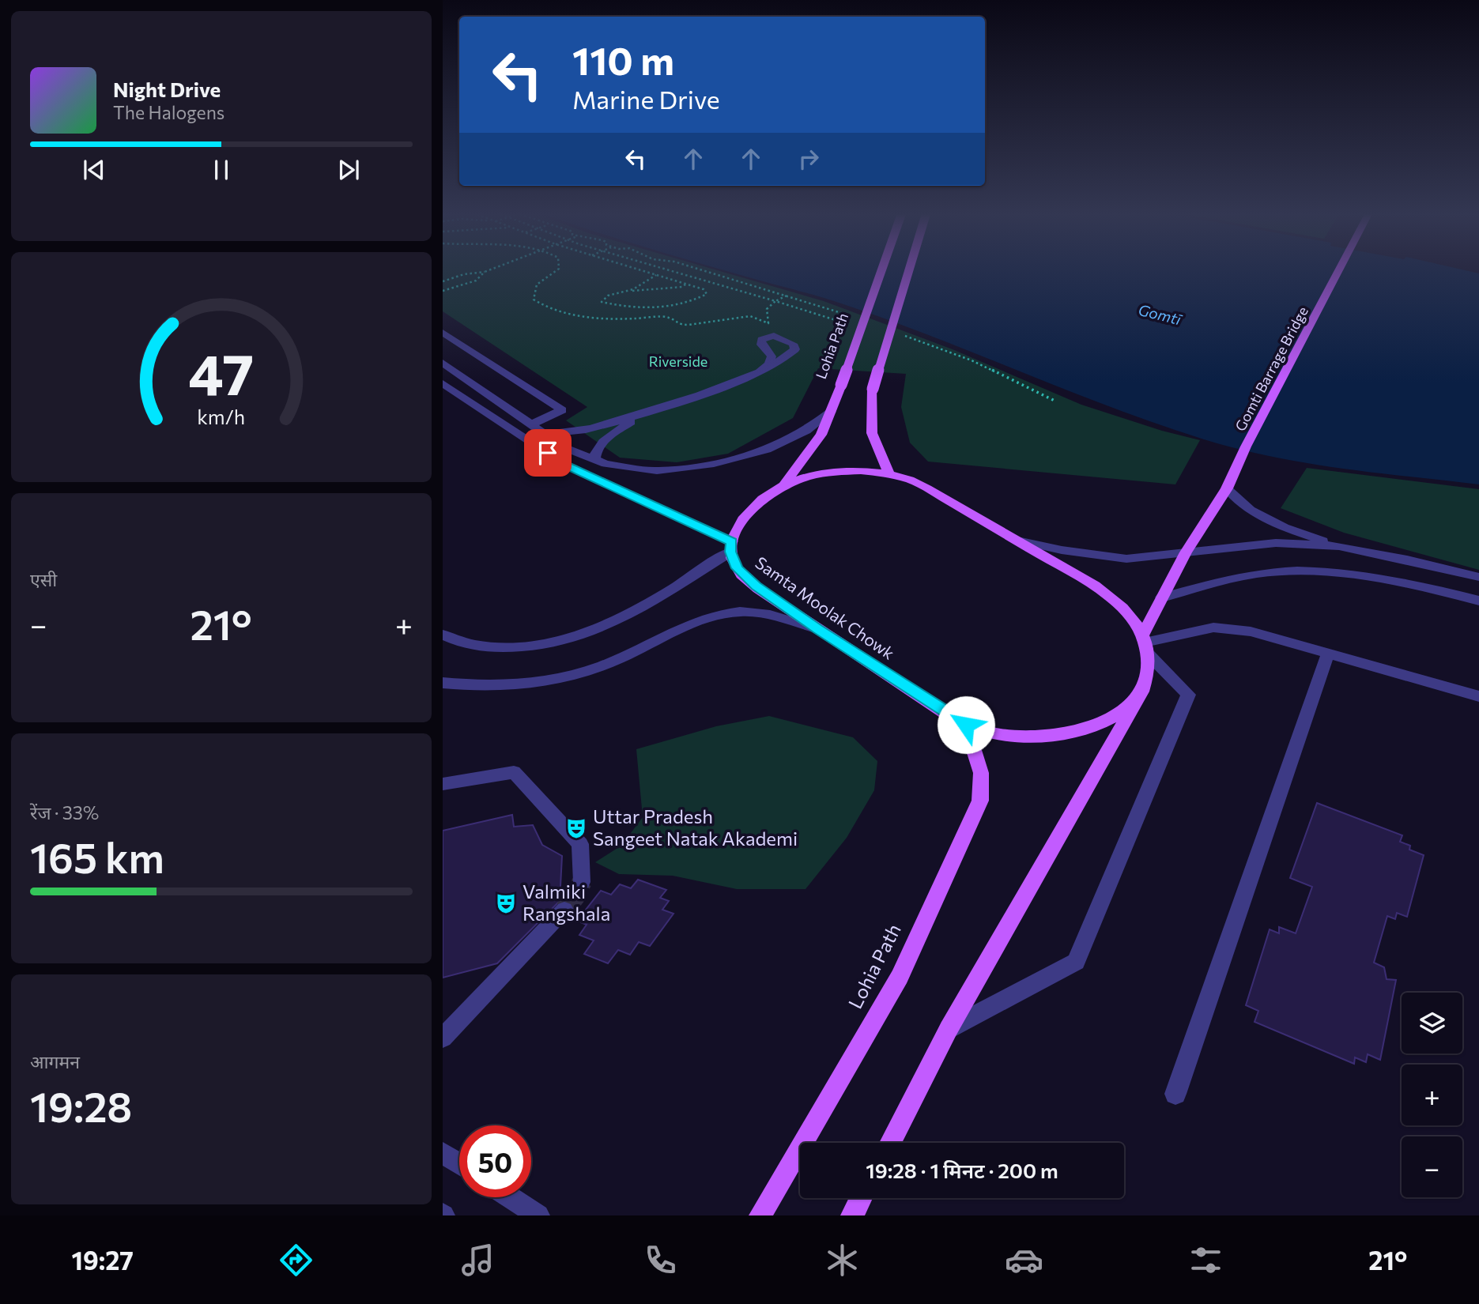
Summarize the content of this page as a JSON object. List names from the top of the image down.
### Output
{
  "streets": {
    "main road": ["Lohia Path", "Gomti Barrage Bridge", "Samta Moolak Chowk"]
  },
  "crossings": [
    ["Lohia Path", "Samta Moolak Chowk"]
  ],
  "water": ["Gomtī"],
  "parks": ["Riverside"],
  "places": {
    "theatre": ["Uttar Pradesh Sangeet Natak Akademi", "Valmiki Rangshala"]
  },
  "page": {
    "turn": ["110 m", "Marine Drive"],
    "song": ["Night Drive", "The Halogens"],
    "tile": [
      "एसी",
      ["रेंज · 33%", "165 km"],
      ["आगमन", "19:28"]
    ],
    "heat": ["−", "21°", "+"],
    "map_buttons": ["+", "−"],
    "limit": "50",
    "trip": "19:28 · 1 मिनट · 200 m",
    "tabs": ["19:27", "21°"],
    "gauge": ["47", "km/h"]
  }
}
